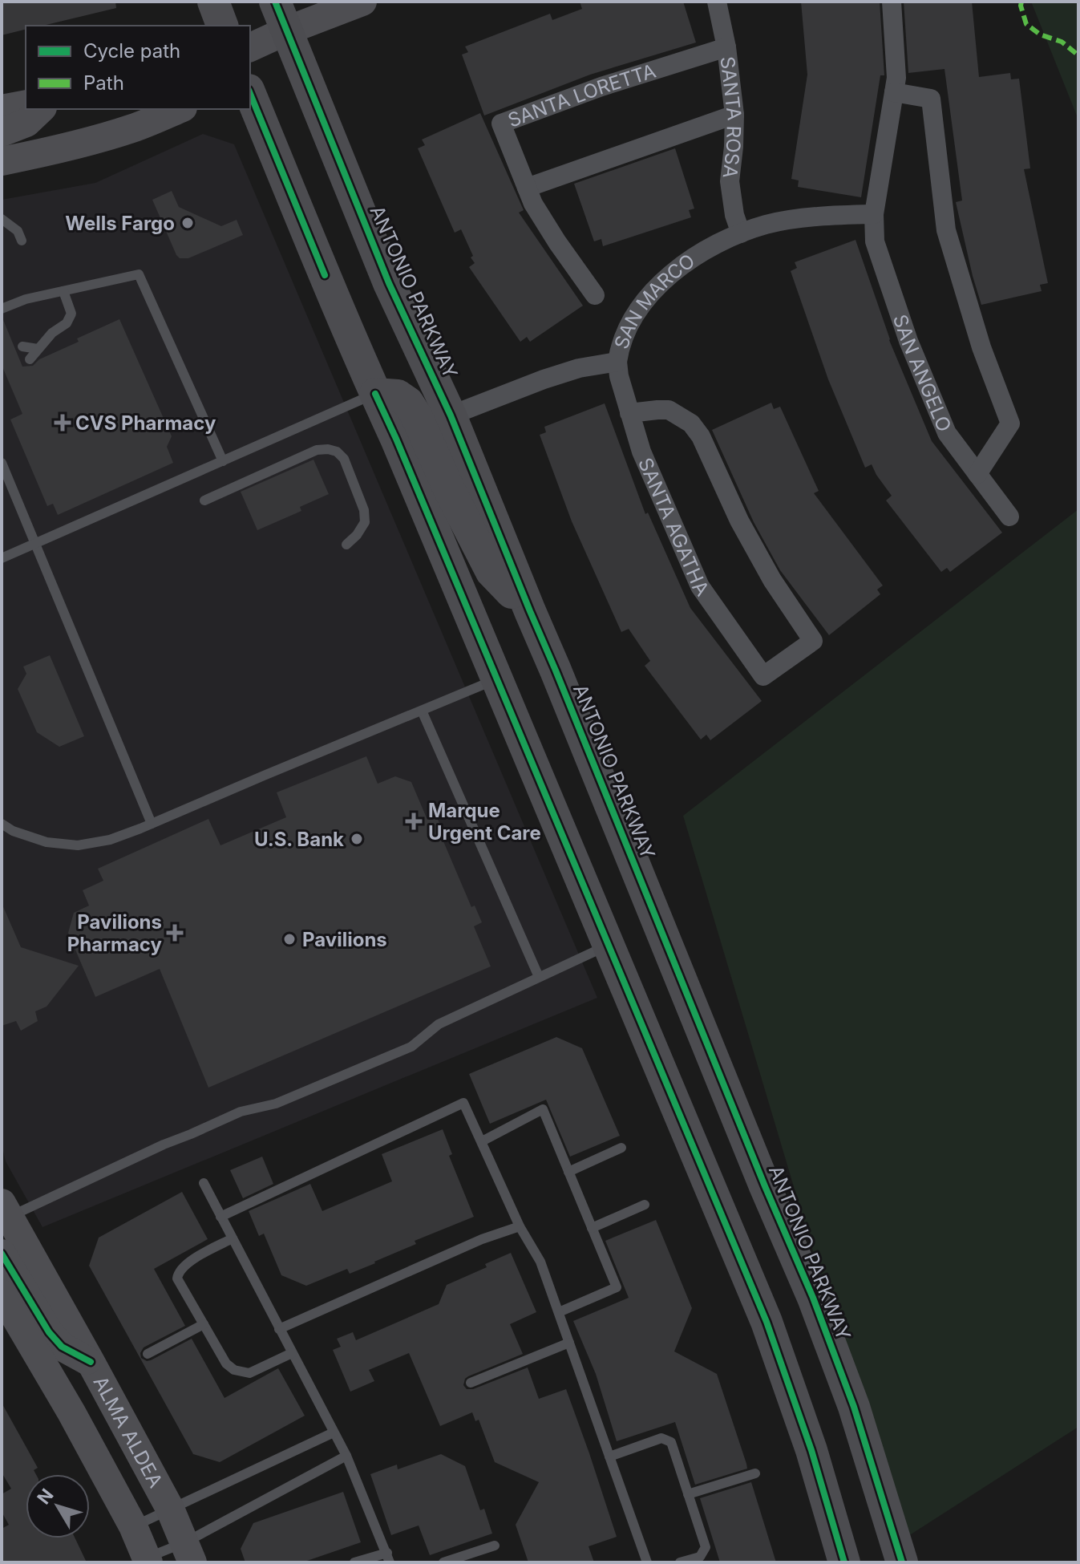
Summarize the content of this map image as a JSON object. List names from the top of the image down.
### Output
{
  "streets": {
    "main road": ["ANTONIO PARKWAY", "ALMA ALDEA"],
    "street": [
      "SANTA LORETTA",
      "SANTA ROSA",
      "SAN MARCO",
      "SAN ANGELO",
      "SANTA AGATHA"
    ]
  },
  "crossings": [
    ["SANTA LORETTA", "SANTA ROSA"],
    ["SANTA ROSA", "SAN MARCO"],
    ["ANTONIO PARKWAY", "SAN MARCO"],
    ["SAN MARCO", "SAN ANGELO"],
    ["SAN MARCO", "SANTA AGATHA"]
  ],
  "places": {
    "other": ["Wells Fargo", "U.S. Bank", "Pavilions"],
    "health": ["CVS Pharmacy", "Marque Urgent Care", "Pavilions Pharmacy"]
  },
  "legend": ["Cycle path", "Path"],
  "north": "top left"
}
